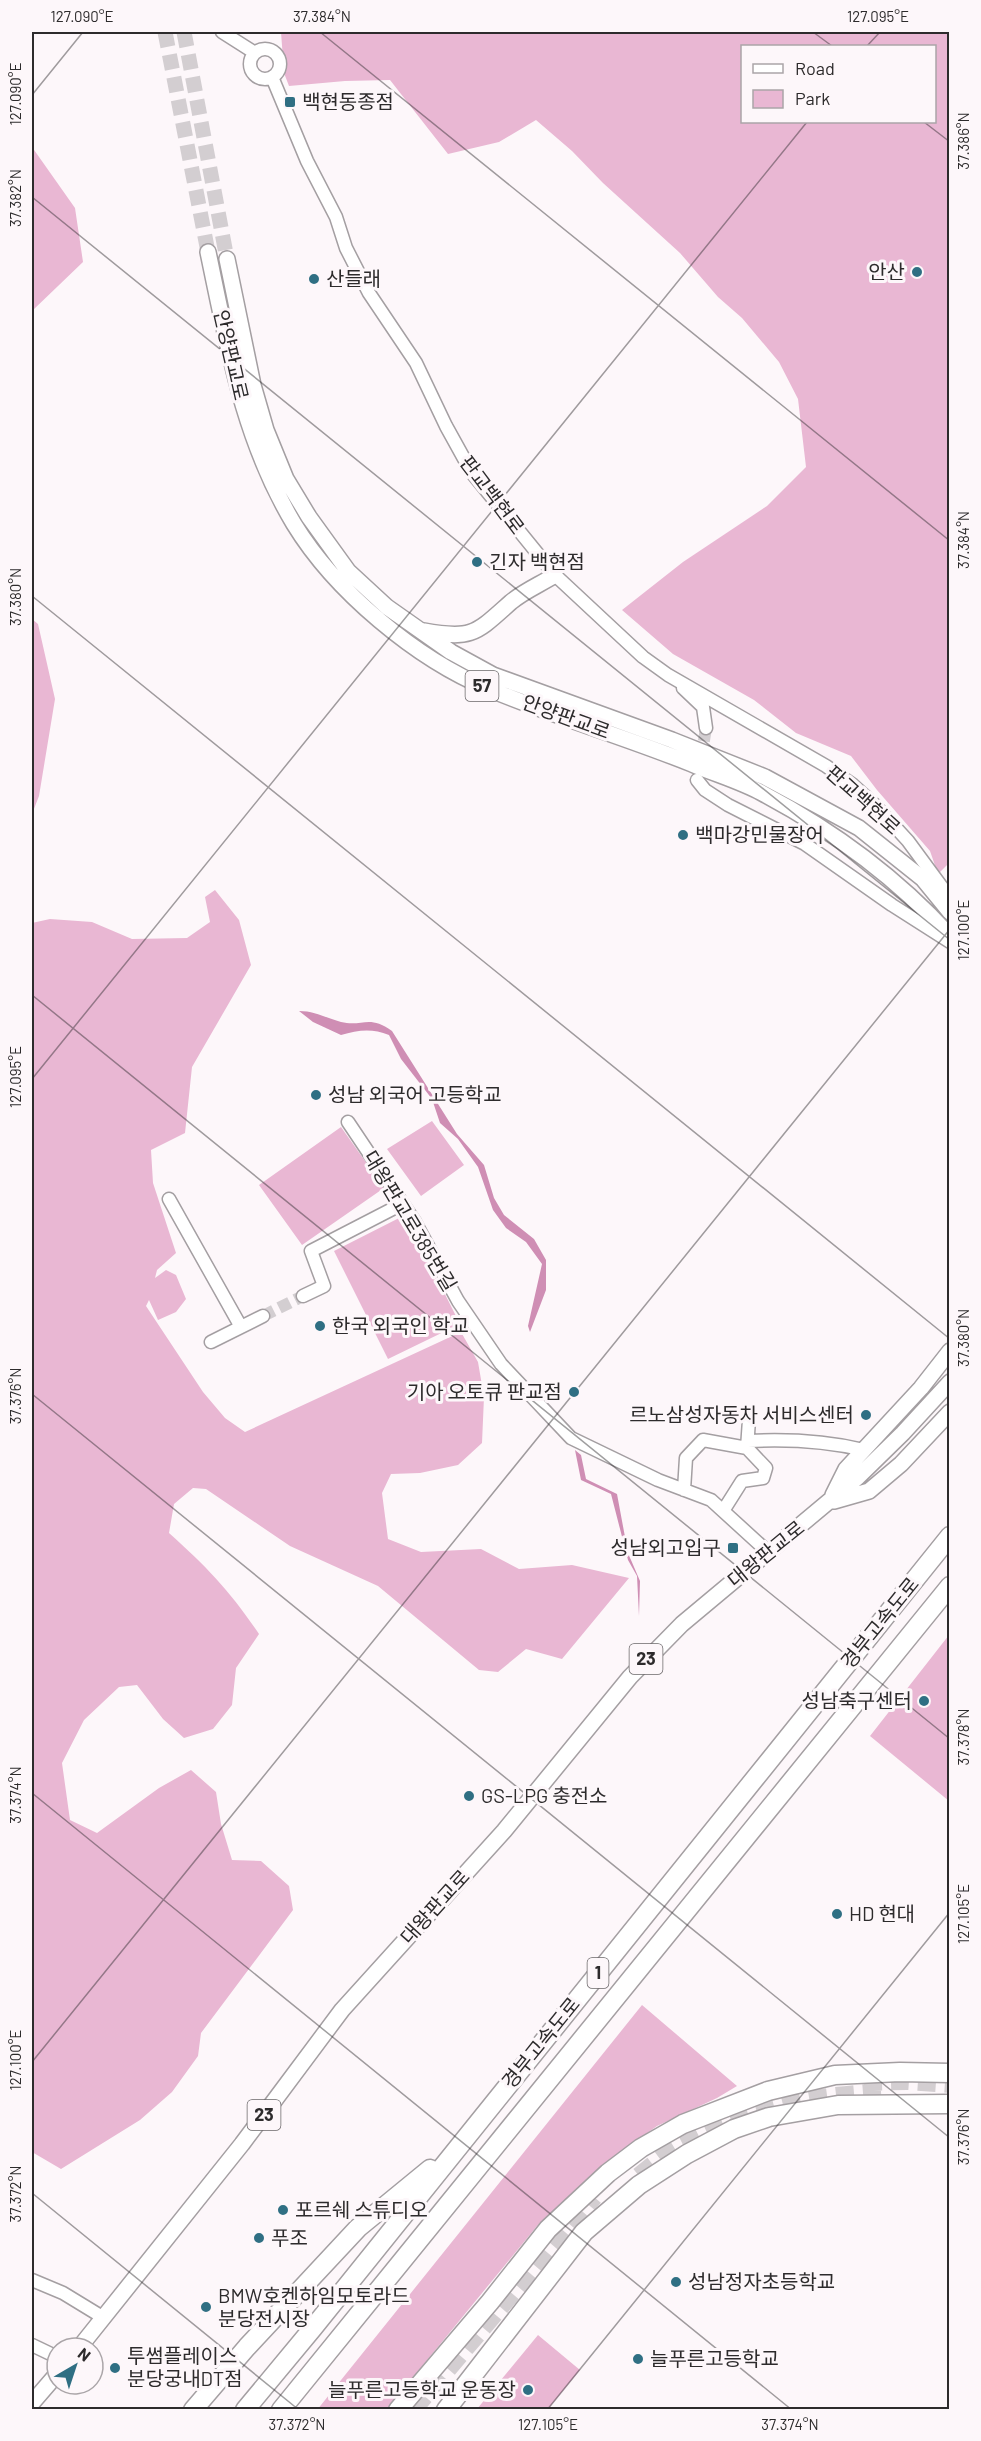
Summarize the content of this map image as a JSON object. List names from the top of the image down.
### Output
{
  "streets": {
    "highway": ["경부고속도로", "1"],
    "main road": [
      "안양판교로",
      "57",
      "대왕판교로",
      "23"
    ],
    "street": ["판교백현로", "대왕판교로385번길"]
  },
  "crossings": [
    ["대왕판교로385번길", "대왕판교로"]
  ],
  "places": {
    "transit": ["백현동종점", "성남외고입구"],
    "other": [
      "안산",
      "산들래",
      "긴자 백현점",
      "백마강민물장어",
      "성남 외국어 고등학교",
      "한국 외국인 학교",
      "기아 오토큐 판교점",
      "르노삼성자동차 서비스센터",
      "성남축구센터",
      "GS-LPG 충전소",
      "HD 현대",
      "포르쉐 스튜디오",
      "푸조",
      "성남정자초등학교",
      "BMW호켄하임모토라드 분당전시장",
      "늘푸른고등학교",
      "투썸플레이스 분당궁내DT점",
      "늘푸른고등학교 운동장"
    ]
  },
  "legend": ["Road", "Park"],
  "north": "top right",
  "coordinates": [
    "127.090°E",
    "37.384°N",
    "127.095°E",
    "37.386°N",
    "37.382°N",
    "37.380°N",
    "127.100°E",
    "37.376°N",
    "37.378°N",
    "37.374°N",
    "127.105°E",
    "37.372°N"
  ]
}
